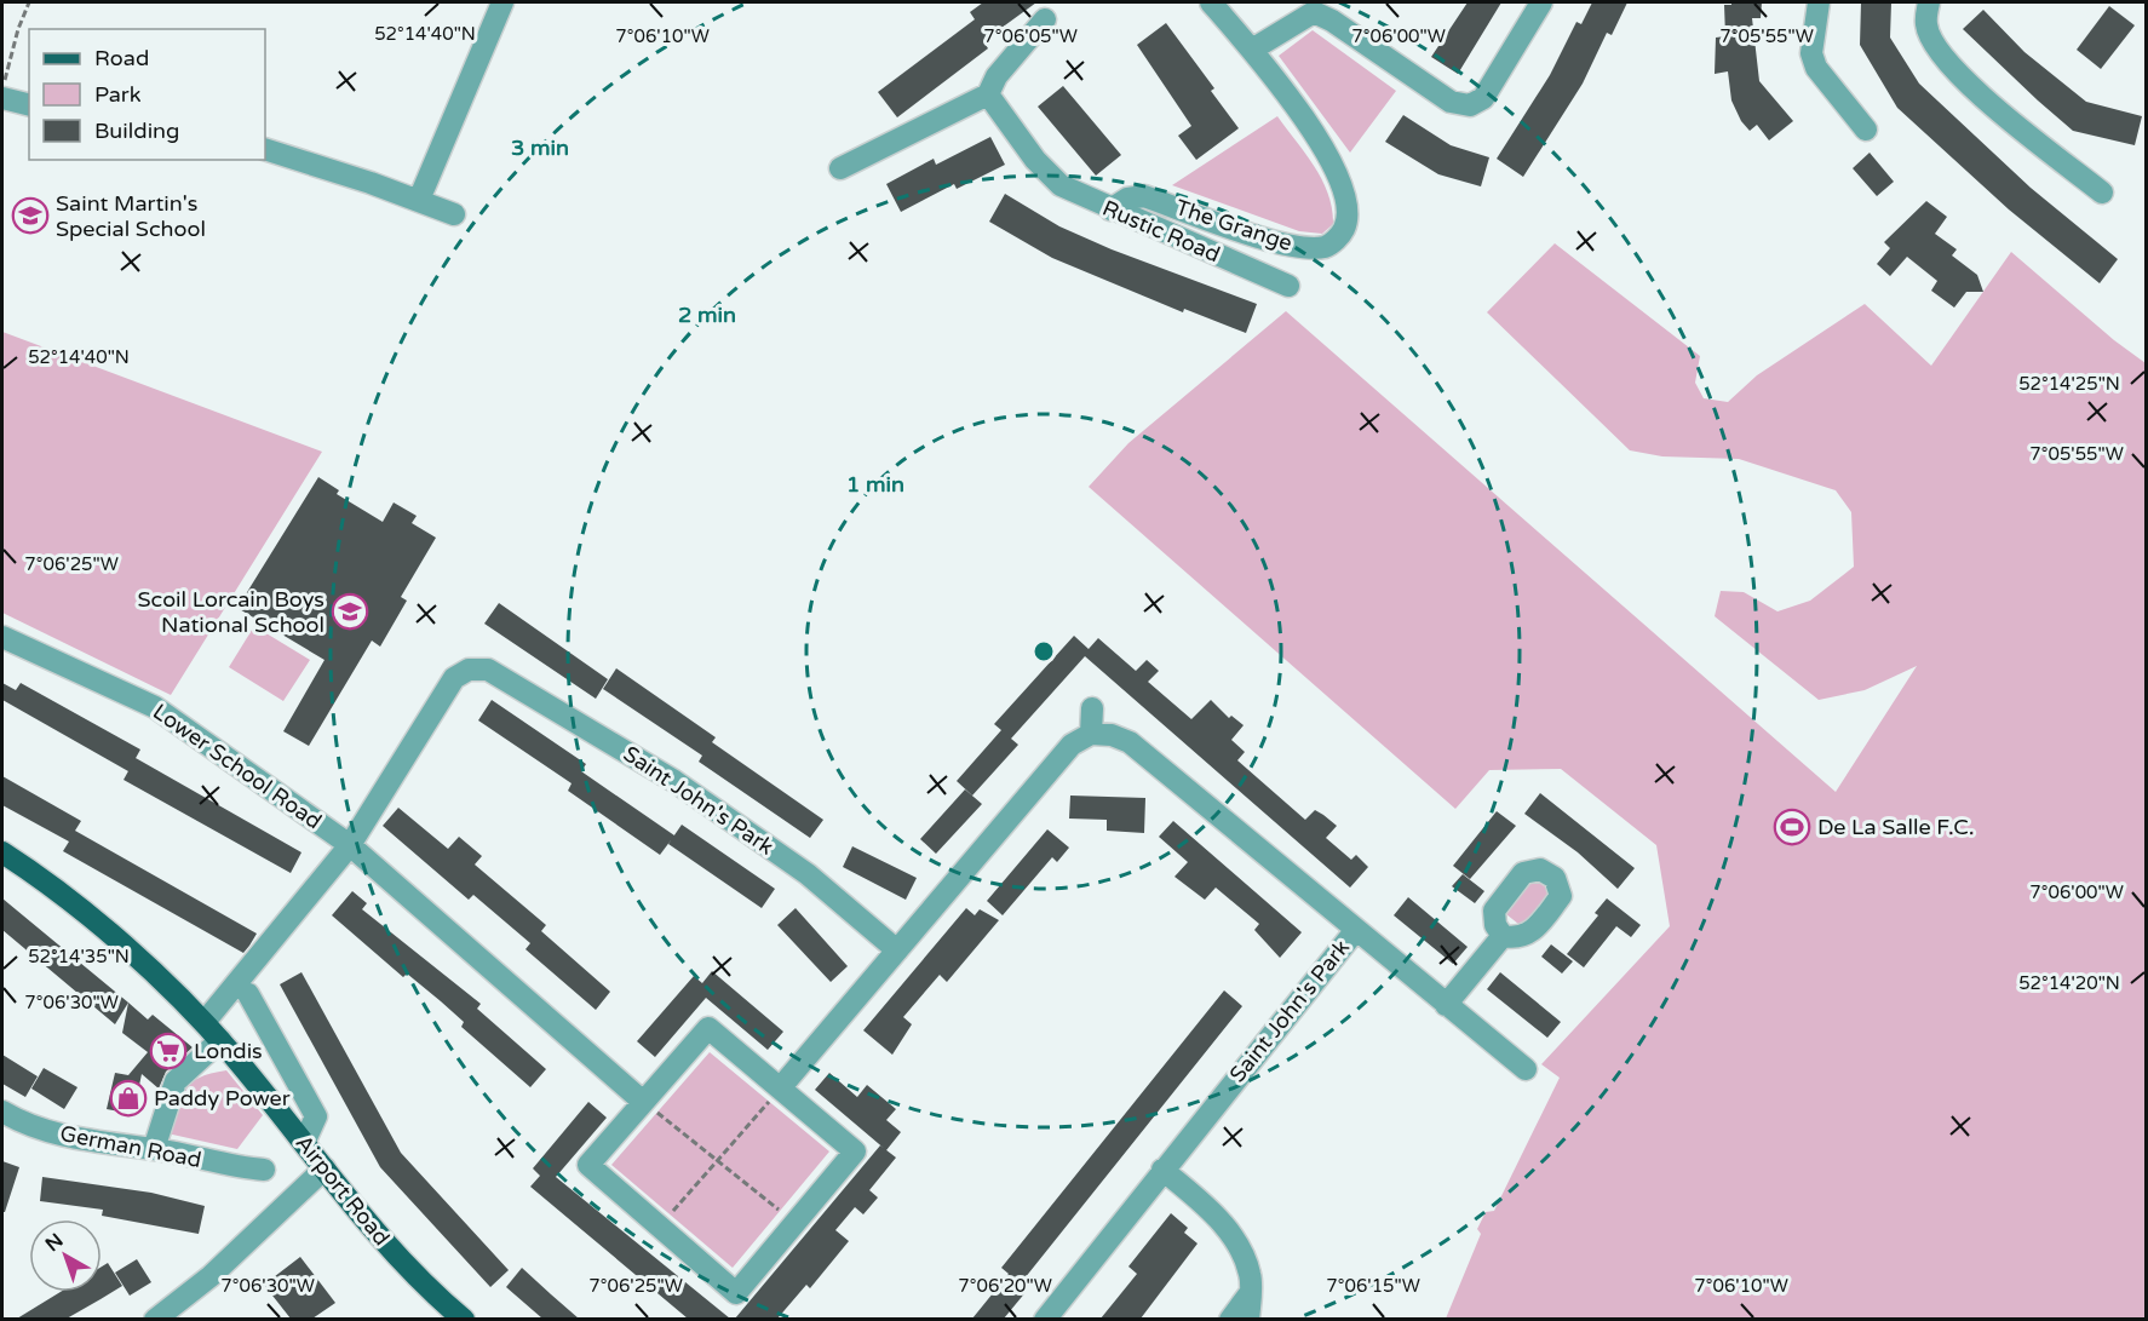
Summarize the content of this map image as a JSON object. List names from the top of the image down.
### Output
{
  "streets": {
    "main road": ["Airport Road"],
    "street": [
      "The Grange",
      "Rustic Road",
      "Lower School Road",
      "Saint John's Park",
      "German Road"
    ]
  },
  "crossings": [
    ["The Grange", "Rustic Road"],
    ["Lower School Road", "Saint John's Park"]
  ],
  "places": {
    "school or university": ["Saint Martin's Special School", "Scoil Lorcain Boys National School"],
    "sports": ["De La Salle F.C."],
    "supermarket": ["Londis"],
    "shop": ["Paddy Power"]
  },
  "legend": ["Road", "Park", "Building"],
  "north": "top left",
  "coordinates": [
    "52°14'40\"N",
    "7°06'10\"W",
    "7°06'05\"W",
    "7°06'00\"W",
    "7°05'55\"W",
    "52°14'25\"N",
    "7°06'25\"W",
    "52°14'35\"N",
    "52°14'20\"N",
    "7°06'30\"W",
    "7°06'20\"W",
    "7°06'15\"W"
  ],
  "rings": ["3 min", "2 min", "1 min"]
}
